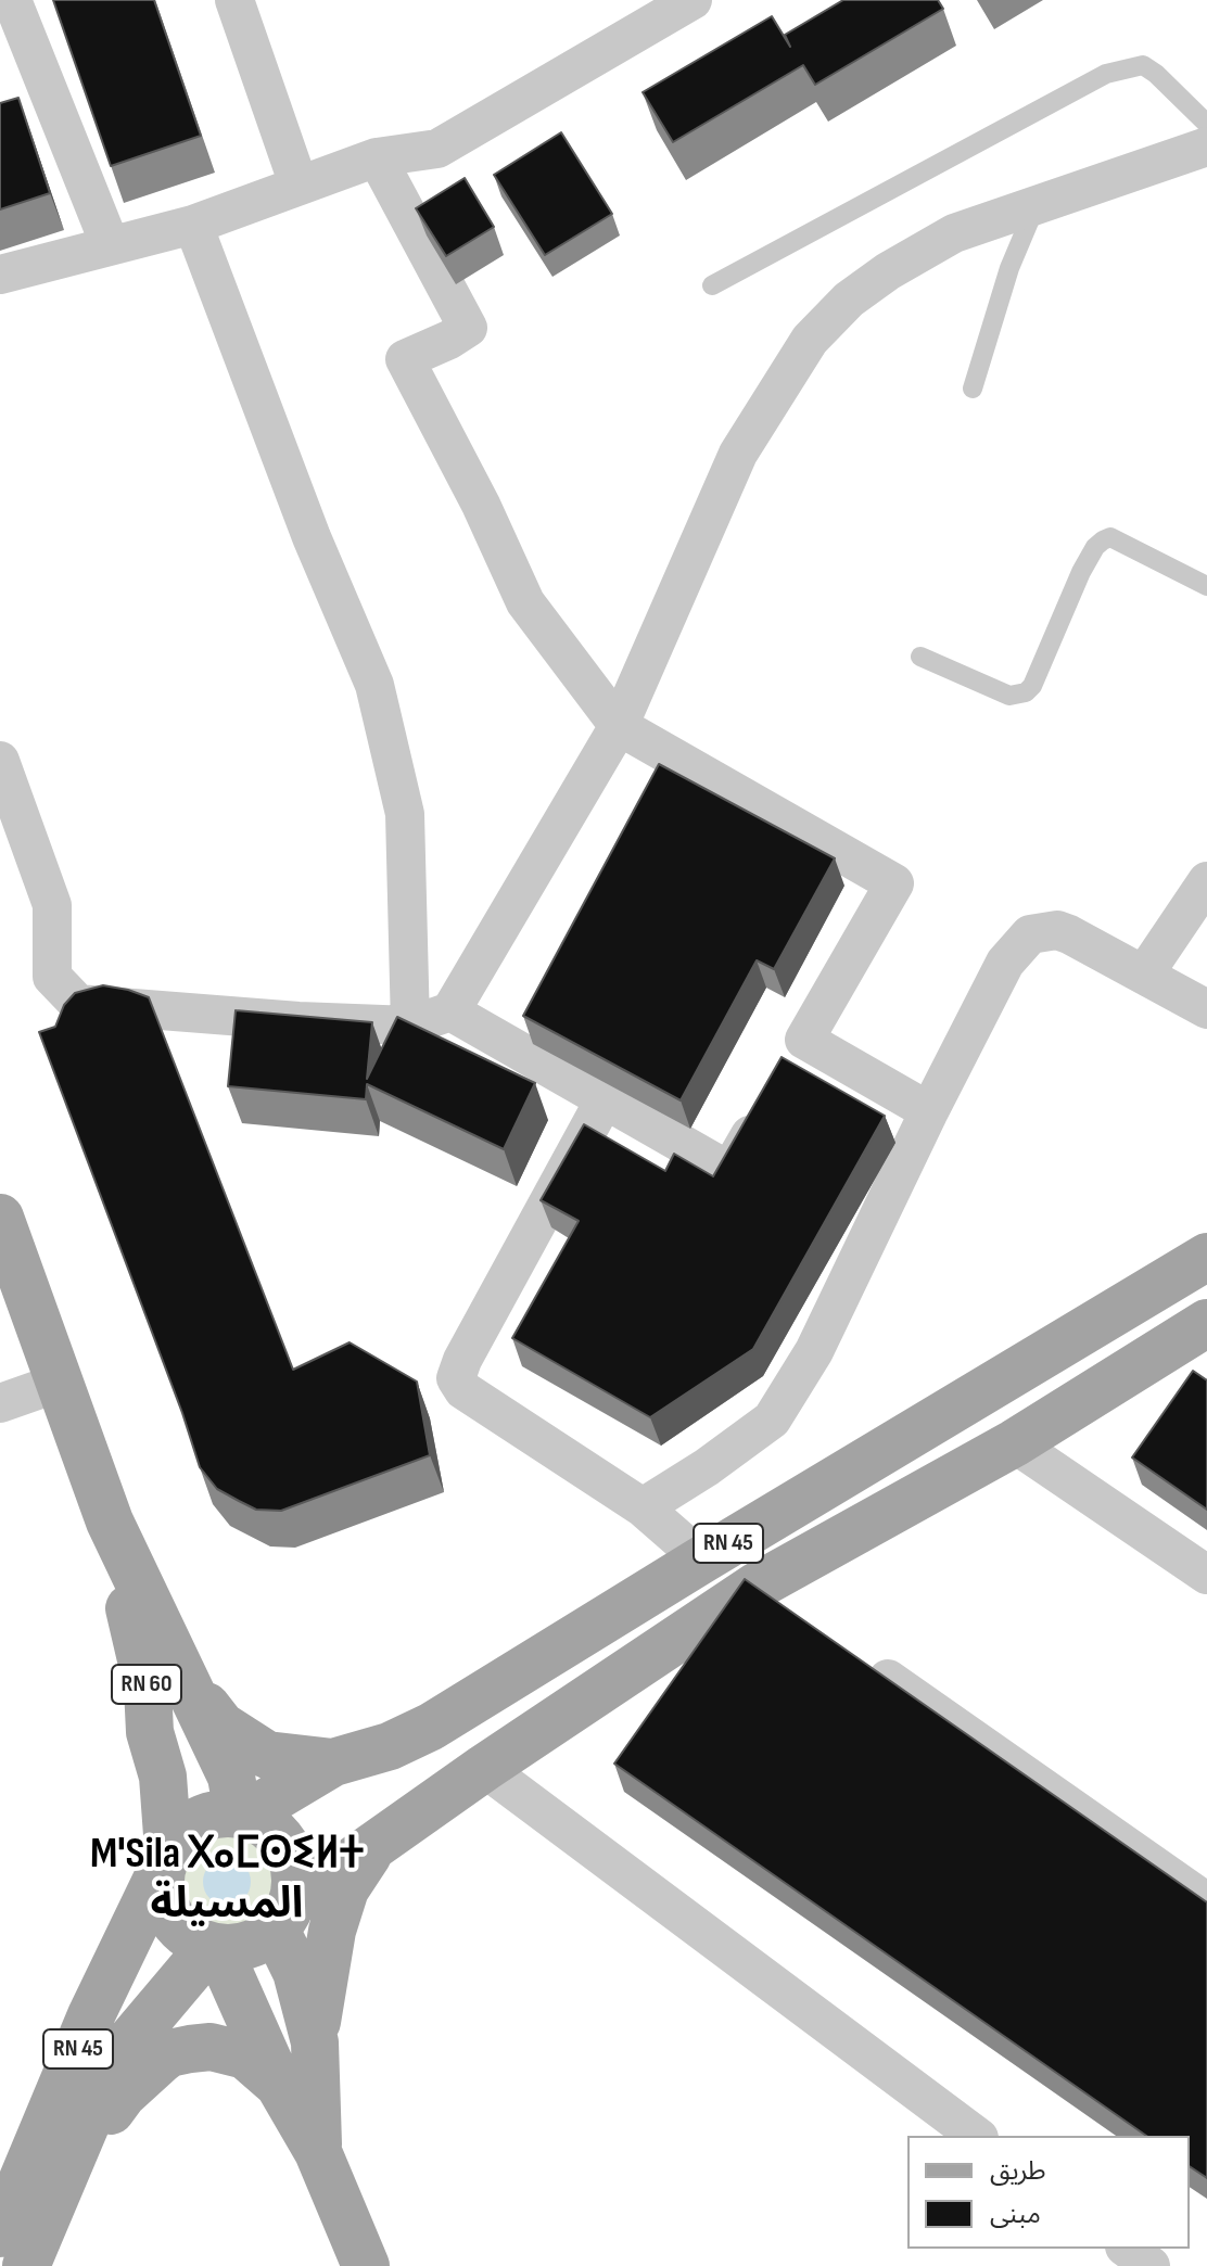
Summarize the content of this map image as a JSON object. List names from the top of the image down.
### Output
{
  "streets": {
    "main road": ["RN 45", "RN 60"]
  },
  "crossings": [
    ["RN 45", "RN 60"]
  ],
  "districts": ["M'Sila ⵝⴰⵎⵙⵉⵍⵜ المسيلة"],
  "legend": ["طريق", "مبنى"]
}
